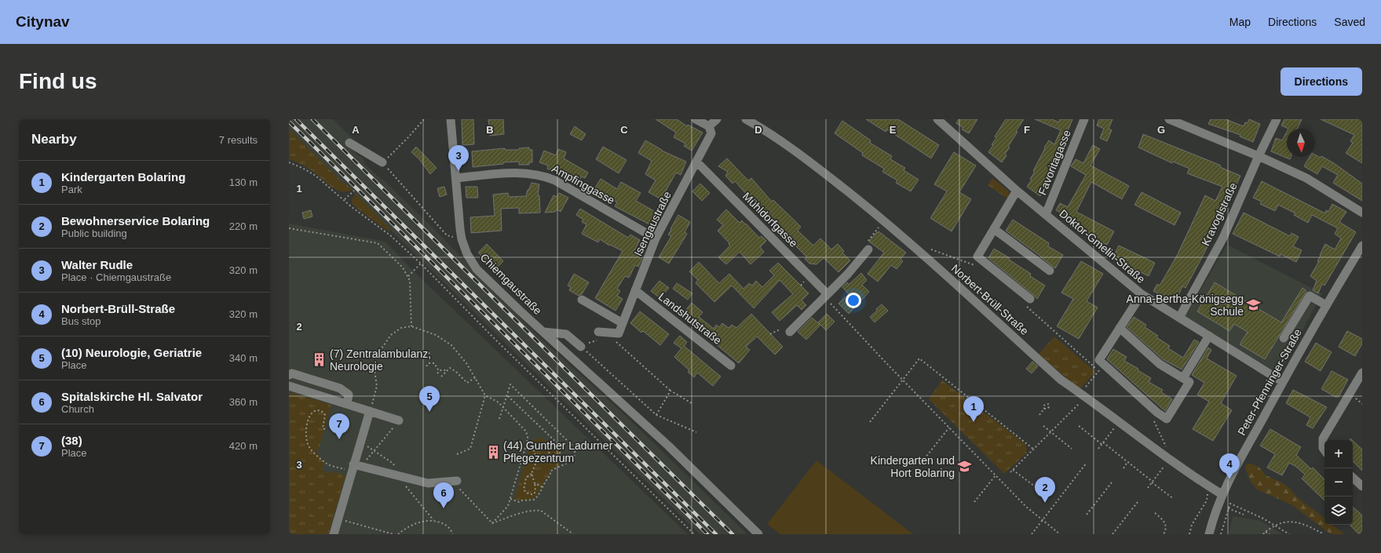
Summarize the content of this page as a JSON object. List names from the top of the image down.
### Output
{
  "streets": {
    "street": [
      "Favoritagasse",
      "Ampfinggasse",
      "Kravoglstraße",
      "Mühldorfgasse",
      "Isengaustraße",
      "Doktor-Gmelin-Straße",
      "Chiemgaustraße",
      "Norbert-Brüll-Straße",
      "Landshutstraße",
      "Peter-Pfenninger-Straße"
    ]
  },
  "crossings": [
    ["Favoritagasse", "Doktor-Gmelin-Straße"],
    ["Ampfinggasse", "Isengaustraße"],
    ["Ampfinggasse", "Chiemgaustraße"],
    ["Kravoglstraße", "Doktor-Gmelin-Straße"],
    ["Mühldorfgasse", "Isengaustraße"],
    ["Isengaustraße", "Landshutstraße"],
    ["Doktor-Gmelin-Straße", "Peter-Pfenninger-Straße"],
    ["Norbert-Brüll-Straße", "Peter-Pfenninger-Straße"]
  ],
  "places": {
    "school or university": ["Anna-Bertha-Königsegg Schule", "Kindergarten und Hort Bolaring"],
    "building": ["(7) Zentralambulanz, Neurologie", "(44) Gunther Ladurner Pflegezentrum"]
  },
  "north": "bottom",
  "page": {
    "header": "Citynav",
    "nav": ["Map", "Directions", "Saved"],
    "buttons": "Directions",
    "title": "Find us",
    "heading": ["Nearby", "7 results"],
    "pins": [
      "3",
      "5",
      "1",
      "7",
      "4",
      "2",
      "6"
    ],
    "list": [
      {
        "mark": "1",
        "name": "Kindergarten Bolaring",
        "note": "Park",
        "value": "130 m"
      },
      {
        "mark": "2",
        "name": "Bewohnerservice Bolaring",
        "note": "Public building",
        "value": "220 m"
      },
      {
        "mark": "3",
        "name": "Walter Rudle",
        "note": "Place · Chiemgaustraße",
        "value": "320 m"
      },
      {
        "mark": "4",
        "name": "Norbert-Brüll-Straße",
        "note": "Bus stop",
        "value": "320 m"
      },
      {
        "mark": "5",
        "name": "(10) Neurologie, Geriatrie",
        "note": "Place",
        "value": "340 m"
      },
      {
        "mark": "6",
        "name": "Spitalskirche Hl. Salvator",
        "note": "Church",
        "value": "360 m"
      },
      {
        "mark": "7",
        "name": "(38)",
        "note": "Place",
        "value": "420 m"
      }
    ],
    "map_buttons": ["+", "−"]
  },
  "grid": {
    "columns": [
      "A",
      "B",
      "C",
      "D",
      "E",
      "F",
      "G"
    ],
    "rows": ["1", "2", "3"]
  }
}
